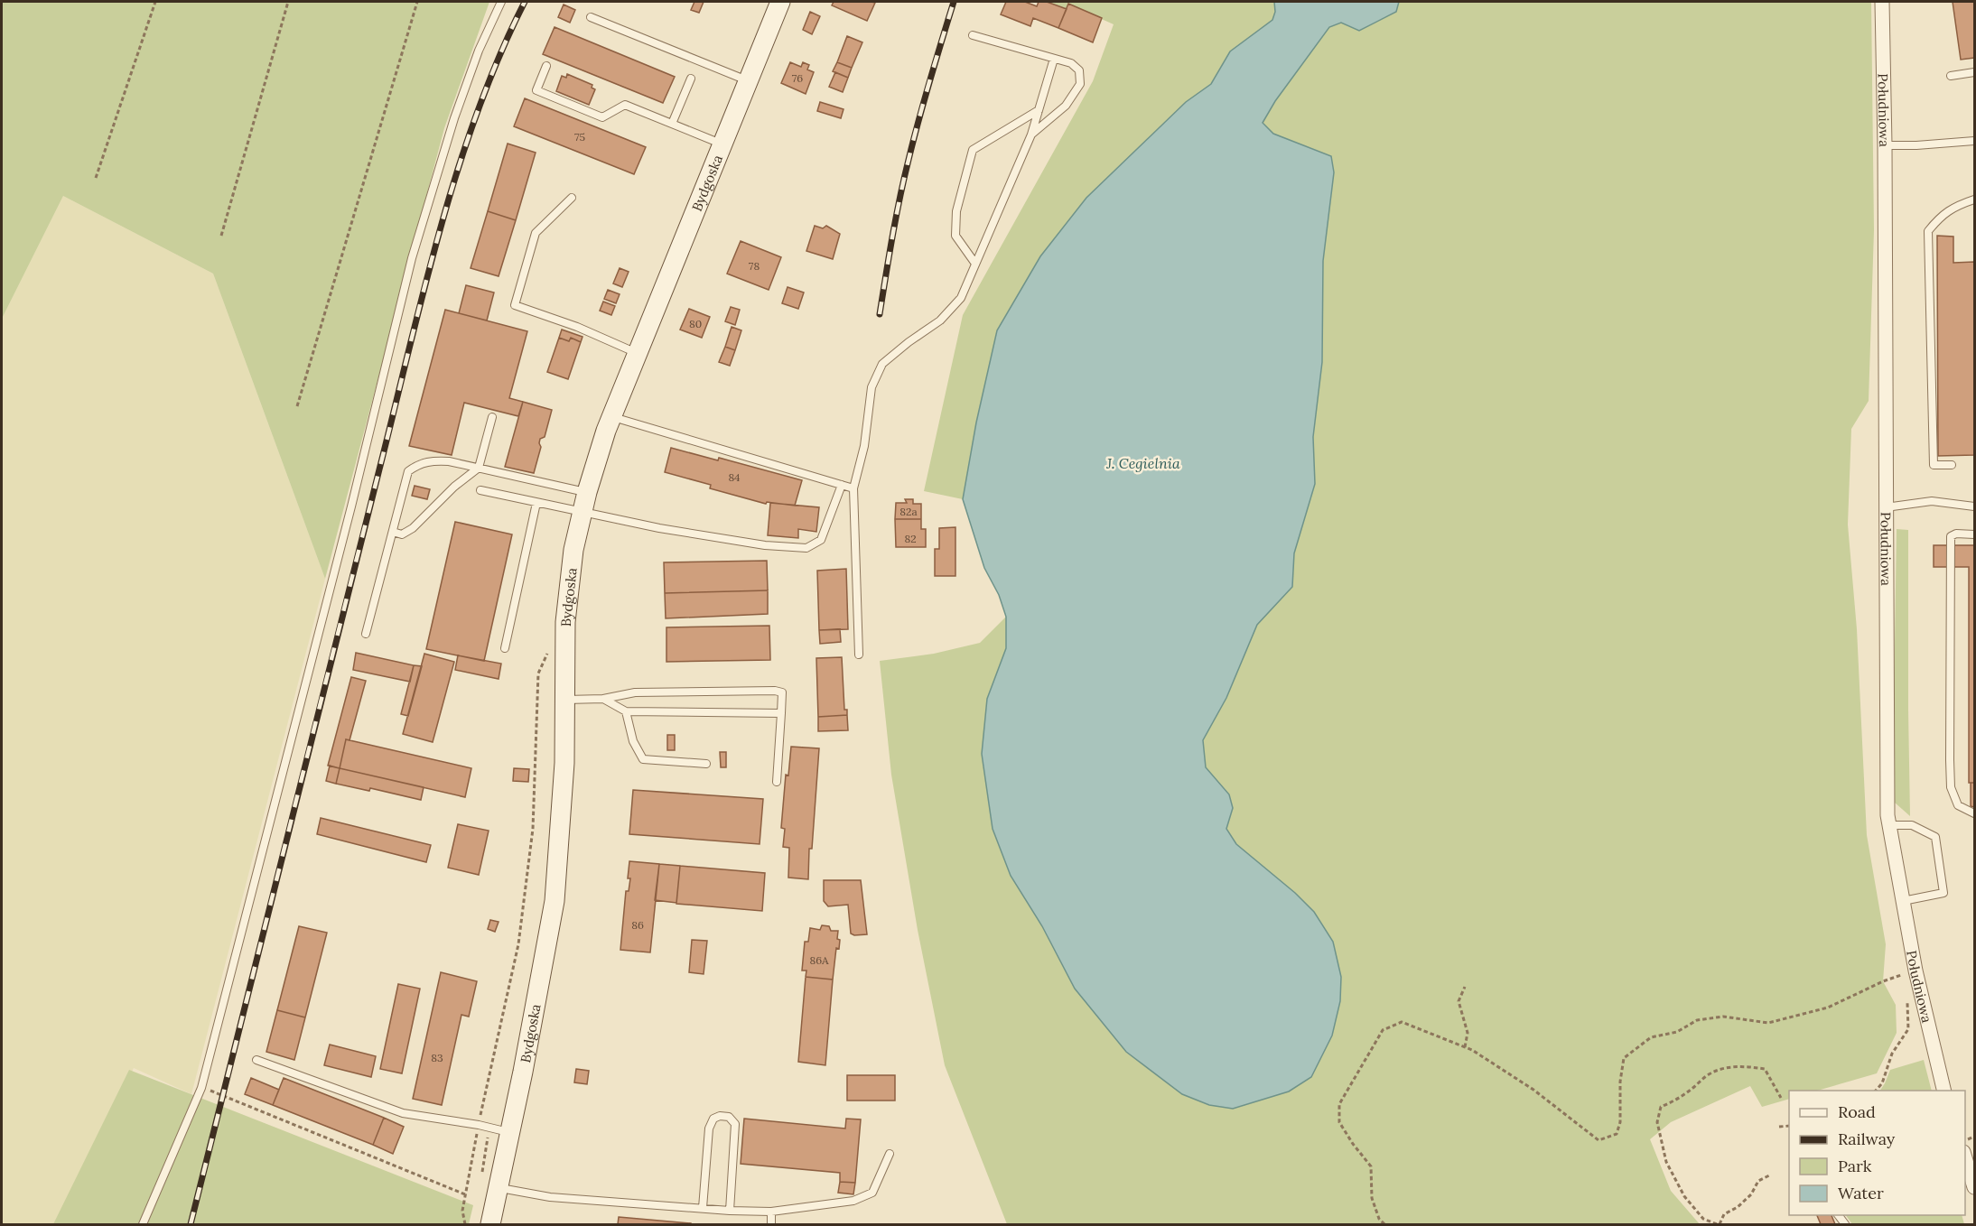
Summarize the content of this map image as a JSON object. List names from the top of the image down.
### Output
{
  "streets": {
    "street": ["Południowa", "Bydgoska"]
  },
  "water": ["J. Cegielnia"],
  "house_numbers": [
    "76",
    "75",
    "78",
    "80",
    "84",
    "82a",
    "82",
    "86",
    "86A",
    "83"
  ],
  "legend": [
    "Road",
    "Railway",
    "Park",
    "Water"
  ]
}
